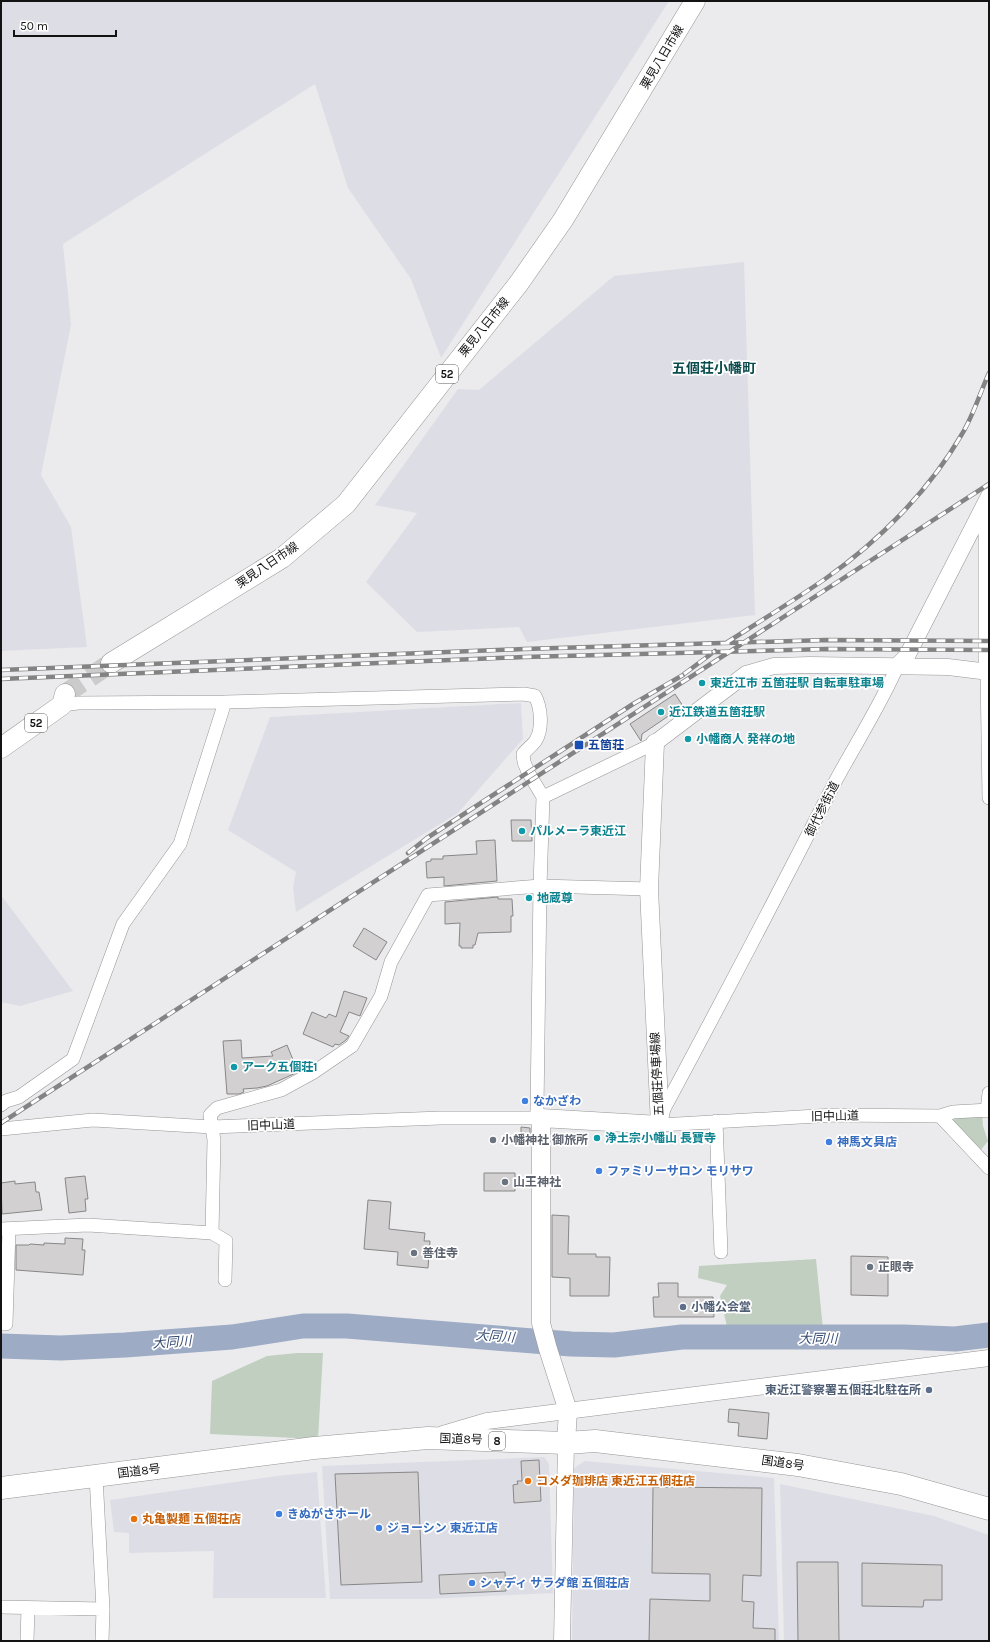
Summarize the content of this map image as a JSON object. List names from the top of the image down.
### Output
{
  "streets": {
    "highway": ["国道8号", "8"],
    "main road": ["栗見八日市線", "52", "五個荘停車場線"],
    "street": ["御代参街道", "旧中山道"]
  },
  "crossings": [
    ["御代参街道", "五個荘停車場線"],
    ["御代参街道", "旧中山道"],
    ["五個荘停車場線", "旧中山道"]
  ],
  "districts": ["五個荘小幡町"],
  "water": ["大同川"],
  "places": {
    "other": [
      "東近江市 五箇荘駅 自転車駐車場",
      "近江鉄道五箇荘駅",
      "小幡商人 発祥の地",
      "パルメーラ東近江",
      "地蔵尊",
      "アーク五個荘1",
      "なかざわ",
      "浄土宗小幡山 長寶寺",
      "小幡神社 御旅所",
      "神馬文具店",
      "ファミリーサロン モリサワ",
      "山王神社",
      "善住寺",
      "正眼寺",
      "小幡公会堂",
      "東近江警察署五個荘北駐在所",
      "コメダ珈琲店 東近江五個荘店",
      "きぬがさホール",
      "丸亀製麺 五個荘店",
      "ジョーシン 東近江店",
      "シャディ サラダ館 五個荘店"
    ],
    "transit": ["五箇荘"]
  },
  "scale_bar": "50 m"
}
